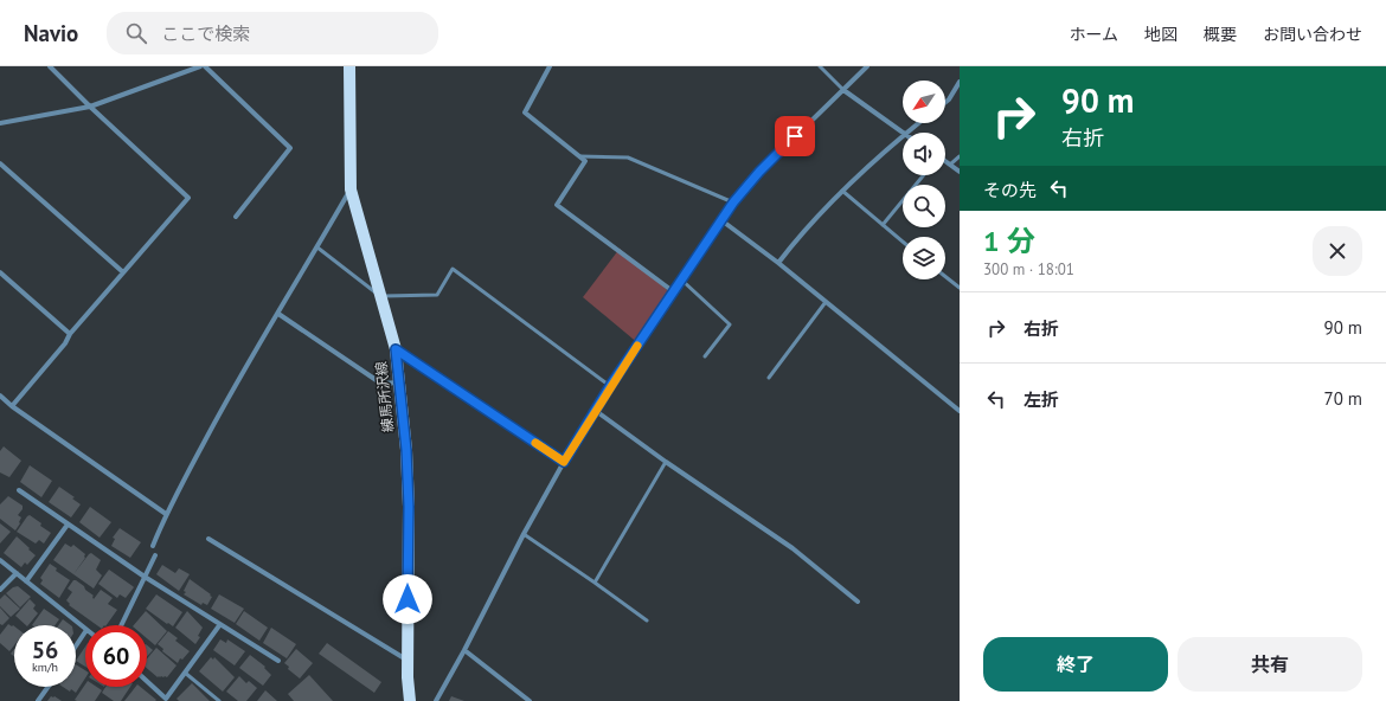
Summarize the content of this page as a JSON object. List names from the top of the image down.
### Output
{
  "streets": {
    "main road": ["練馬所沢線"]
  },
  "north": "bottom left",
  "page": {
    "header": "Navio",
    "search": "ここで検索",
    "nav": [
      "ホーム",
      "地図",
      "概要",
      "お問い合わせ"
    ],
    "turn": ["90 m", "右折"],
    "then": "その先",
    "heading": ["1 分", "300 m · 18:01"],
    "list": [
      {
        "name": "右折",
        "value": "90 m"
      },
      {
        "name": "左折",
        "value": "70 m"
      }
    ],
    "speed": "56 km/h",
    "limit": "60",
    "buttons": ["終了", "共有"]
  }
}
